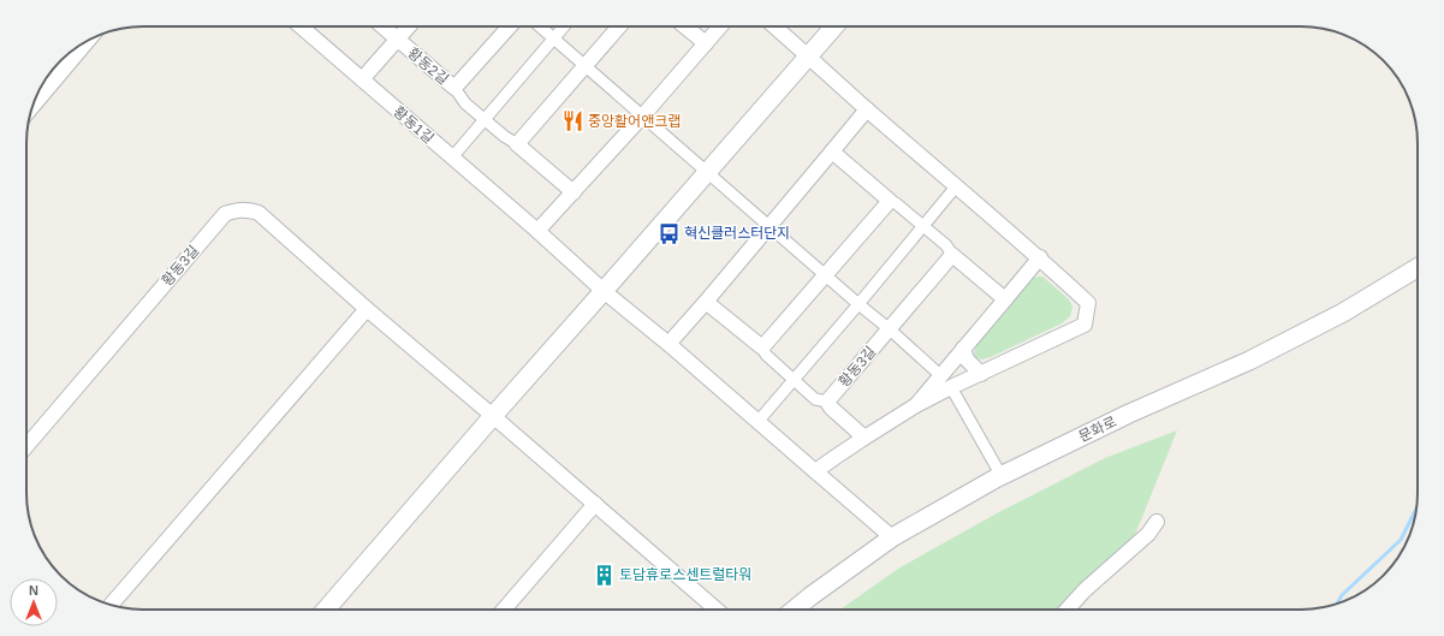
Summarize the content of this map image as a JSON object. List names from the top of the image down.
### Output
{
  "streets": {
    "street": [
      "황동2길",
      "황동1길",
      "황동3길",
      "문화로"
    ]
  },
  "crossings": [
    ["황동2길", "황동1길"]
  ],
  "places": {
    "restaurant": ["중앙활어앤크랩"],
    "bus stop": ["혁신클러스터단지"],
    "building": ["토담휴로스센트럴타워"]
  },
  "north": "top"
}
